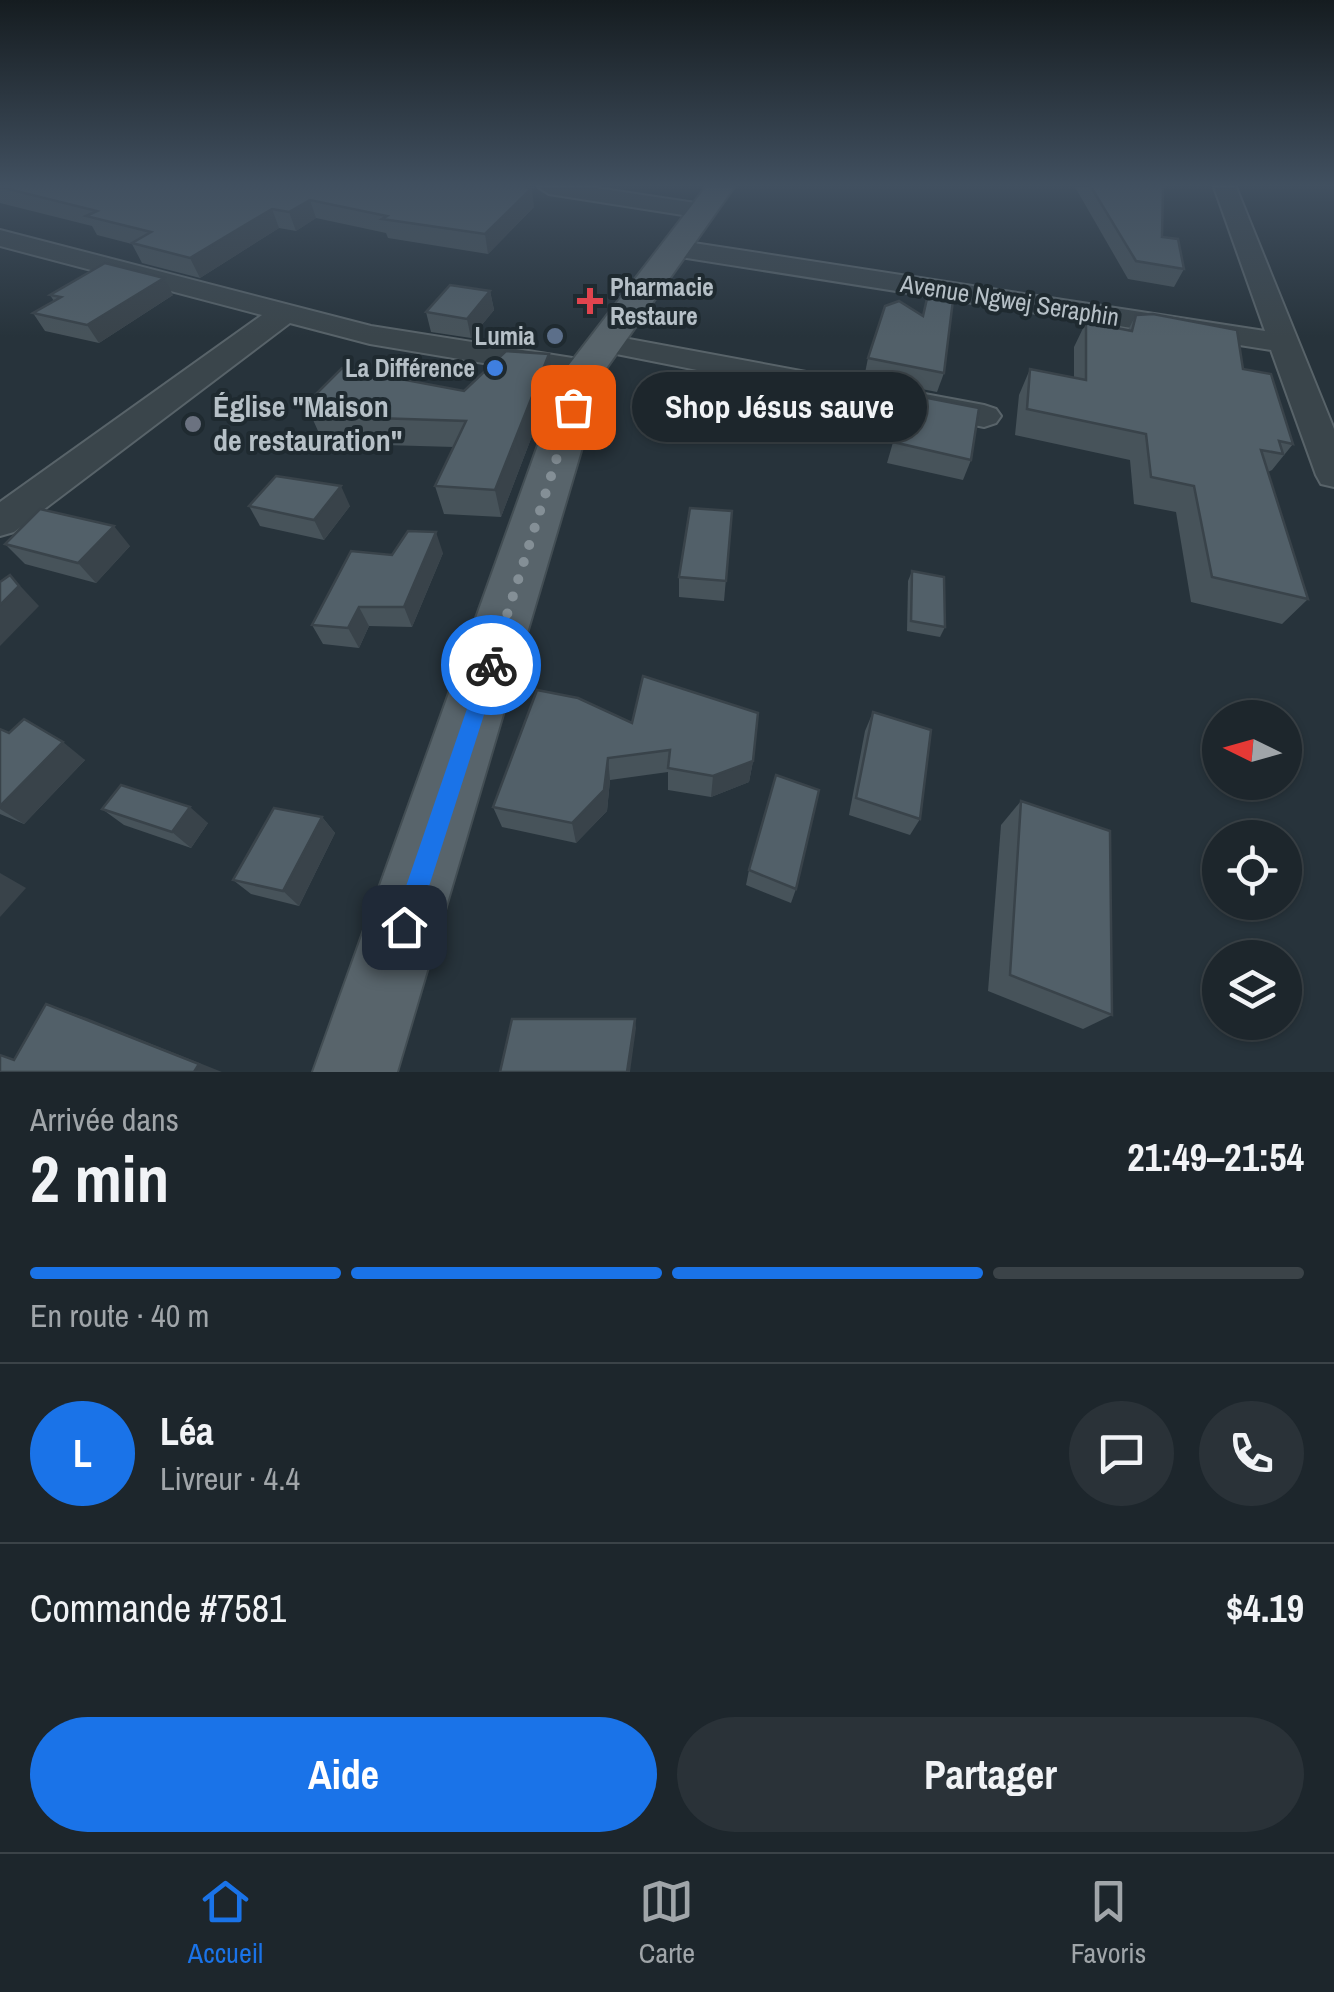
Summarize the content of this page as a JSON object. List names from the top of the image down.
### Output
{
  "streets": {
    "street": ["Avenue Ngwej Seraphin"]
  },
  "places": {
    "health": ["Pharmacie Restaure"],
    "other": [
      "Lumia",
      "La Différence",
      "Shop Jésus sauve",
      "Église \"Maison de restauration\""
    ]
  },
  "north": "left",
  "page": {
    "bubble": "Shop Jésus sauve",
    "heading": ["2 min", "Arrivée dans", "21:49–21:54"],
    "panel": [
      "Léa",
      "Livreur · 4.4",
      "Commande #7581",
      "$4.19"
    ],
    "bar": "En route · 40 m",
    "round": "L",
    "buttons": ["Aide", "Partager"],
    "tabs": ["Accueil", "Carte", "Favoris"]
  }
}
